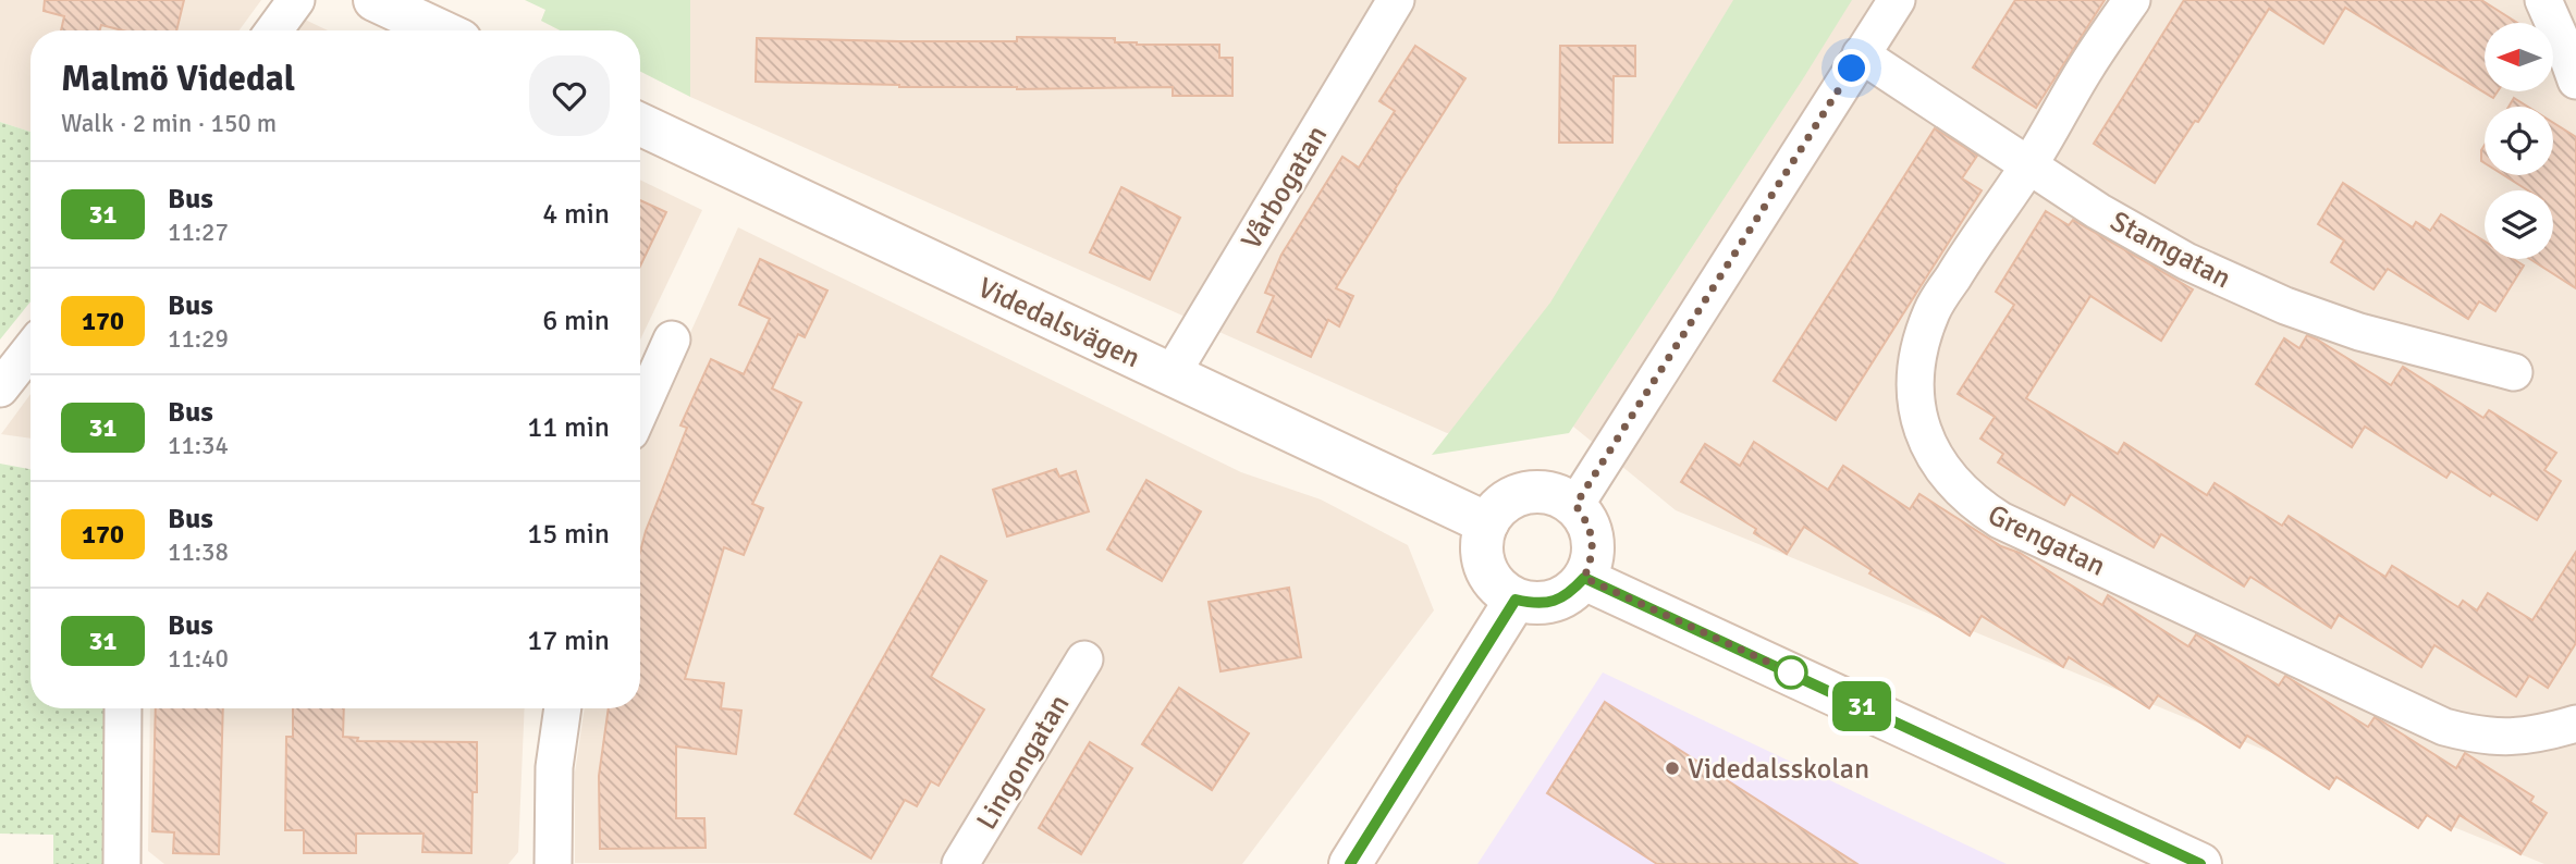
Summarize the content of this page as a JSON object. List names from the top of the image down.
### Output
{
  "streets": {
    "street": [
      "Vårbogatan",
      "Stamgatan",
      "Videdalsvägen",
      "Grengatan",
      "Lingongatan"
    ]
  },
  "crossings": [
    ["Vårbogatan", "Videdalsvägen"],
    ["Stamgatan", "Grengatan"]
  ],
  "places": ["Videdalsskolan"],
  "lines": ["bus line 31"],
  "north": "left",
  "page": {
    "on_map": "31",
    "heading": ["Malmö Videdal", "Walk · 2 min · 150 m"],
    "list": [
      {
        "mark": "31",
        "name": "Bus",
        "note": "11:27",
        "value": "4 min"
      },
      {
        "mark": "170",
        "name": "Bus",
        "note": "11:29",
        "value": "6 min"
      },
      {
        "mark": "31",
        "name": "Bus",
        "note": "11:34",
        "value": "11 min"
      },
      {
        "mark": "170",
        "name": "Bus",
        "note": "11:38",
        "value": "15 min"
      },
      {
        "mark": "31",
        "name": "Bus",
        "note": "11:40",
        "value": "17 min"
      }
    ]
  }
}
